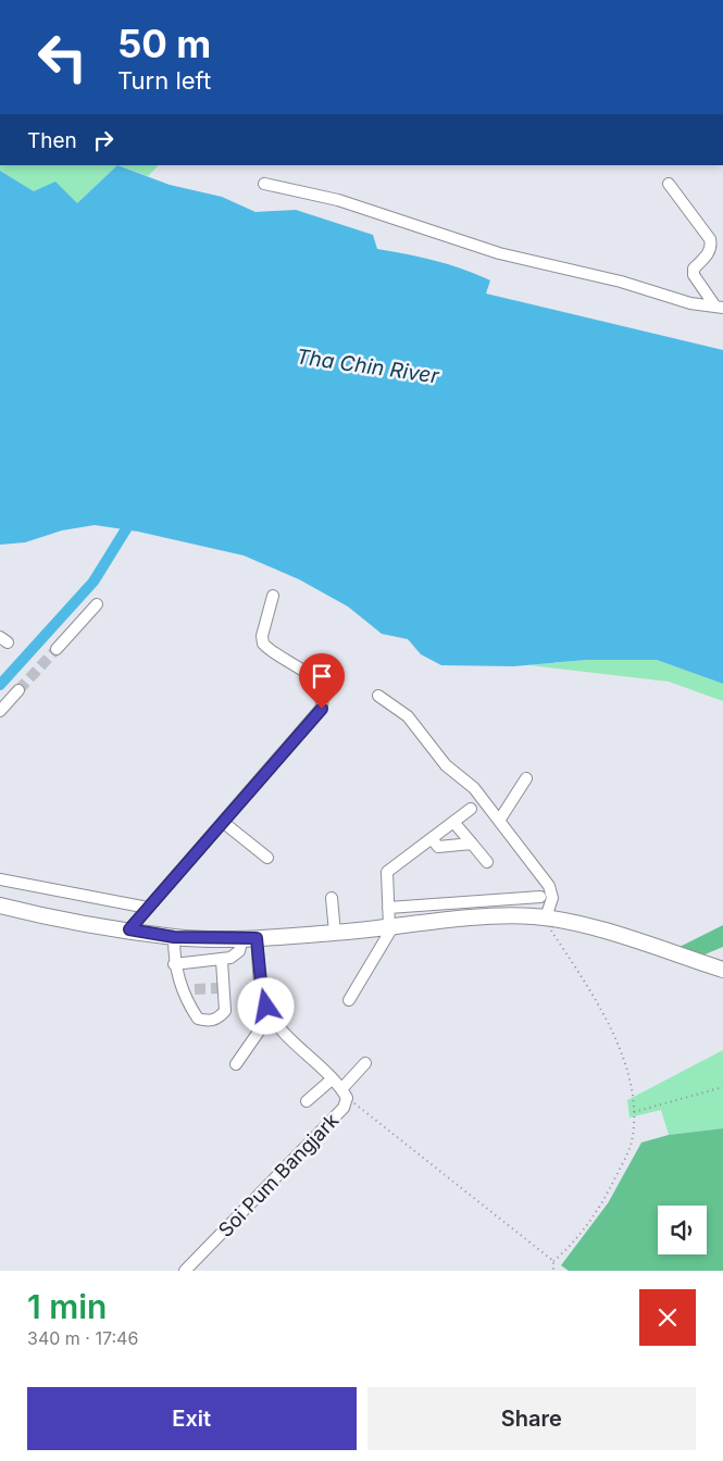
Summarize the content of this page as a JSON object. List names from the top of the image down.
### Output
{
  "streets": {
    "street": ["Soi Pum Bangjark"]
  },
  "water": ["Tha Chin River"],
  "page": {
    "turn": ["50 m", "Turn left"],
    "then": "Then",
    "heading": ["1 min", "340 m · 17:46"],
    "buttons": ["Exit", "Share"]
  }
}
